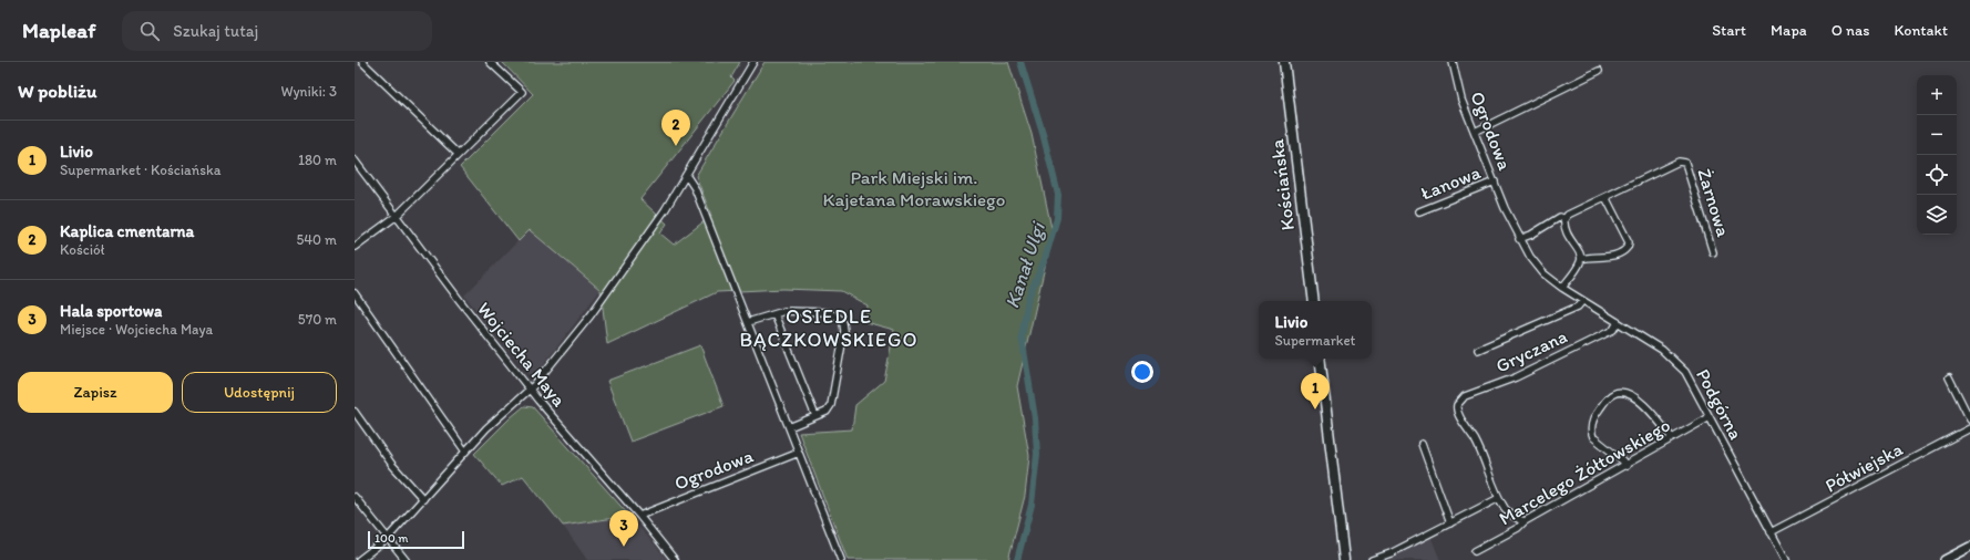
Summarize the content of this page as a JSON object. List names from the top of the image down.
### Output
{
  "streets": {
    "main road": ["Kościańska"],
    "street": [
      "Ogrodowa",
      "Łanowa",
      "Żarnowa",
      "Gryczana",
      "Wojciecha Maya",
      "Podgórna",
      "Półwiejska",
      "Marcelego Żółtowskiego"
    ]
  },
  "crossings": [
    ["Ogrodowa", "Łanowa"],
    ["Ogrodowa", "Wojciecha Maya"],
    ["Ogrodowa", "Podgórna"],
    ["Gryczana", "Podgórna"],
    ["Gryczana", "Marcelego Żółtowskiego"],
    ["Podgórna", "Półwiejska"],
    ["Podgórna", "Marcelego Żółtowskiego"]
  ],
  "districts": ["OSIEDLE BĄCZKOWSKIEGO"],
  "water": ["Kanał Ulgi"],
  "parks": ["Park Miejski im. Kajetana Morawskiego"],
  "scale_bar": "100 m",
  "page": {
    "header": "Mapleaf",
    "search": "Szukaj tutaj",
    "nav": [
      "Start",
      "Mapa",
      "O nas",
      "Kontakt"
    ],
    "heading": ["W pobliżu", "Wyniki: 3"],
    "map_buttons": ["+", "−"],
    "pins": ["2", "1", "3"],
    "list": [
      {
        "mark": "1",
        "name": "Livio",
        "note": "Supermarket · Kościańska",
        "value": "180 m"
      },
      {
        "mark": "2",
        "name": "Kaplica cmentarna",
        "note": "Kościół",
        "value": "540 m"
      },
      {
        "mark": "3",
        "name": "Hala sportowa",
        "note": "Miejsce · Wojciecha Maya",
        "value": "570 m"
      }
    ],
    "popup": ["Livio", "Supermarket"],
    "buttons": ["Zapisz", "Udostępnij"],
    "scale": "100 m"
  }
}
